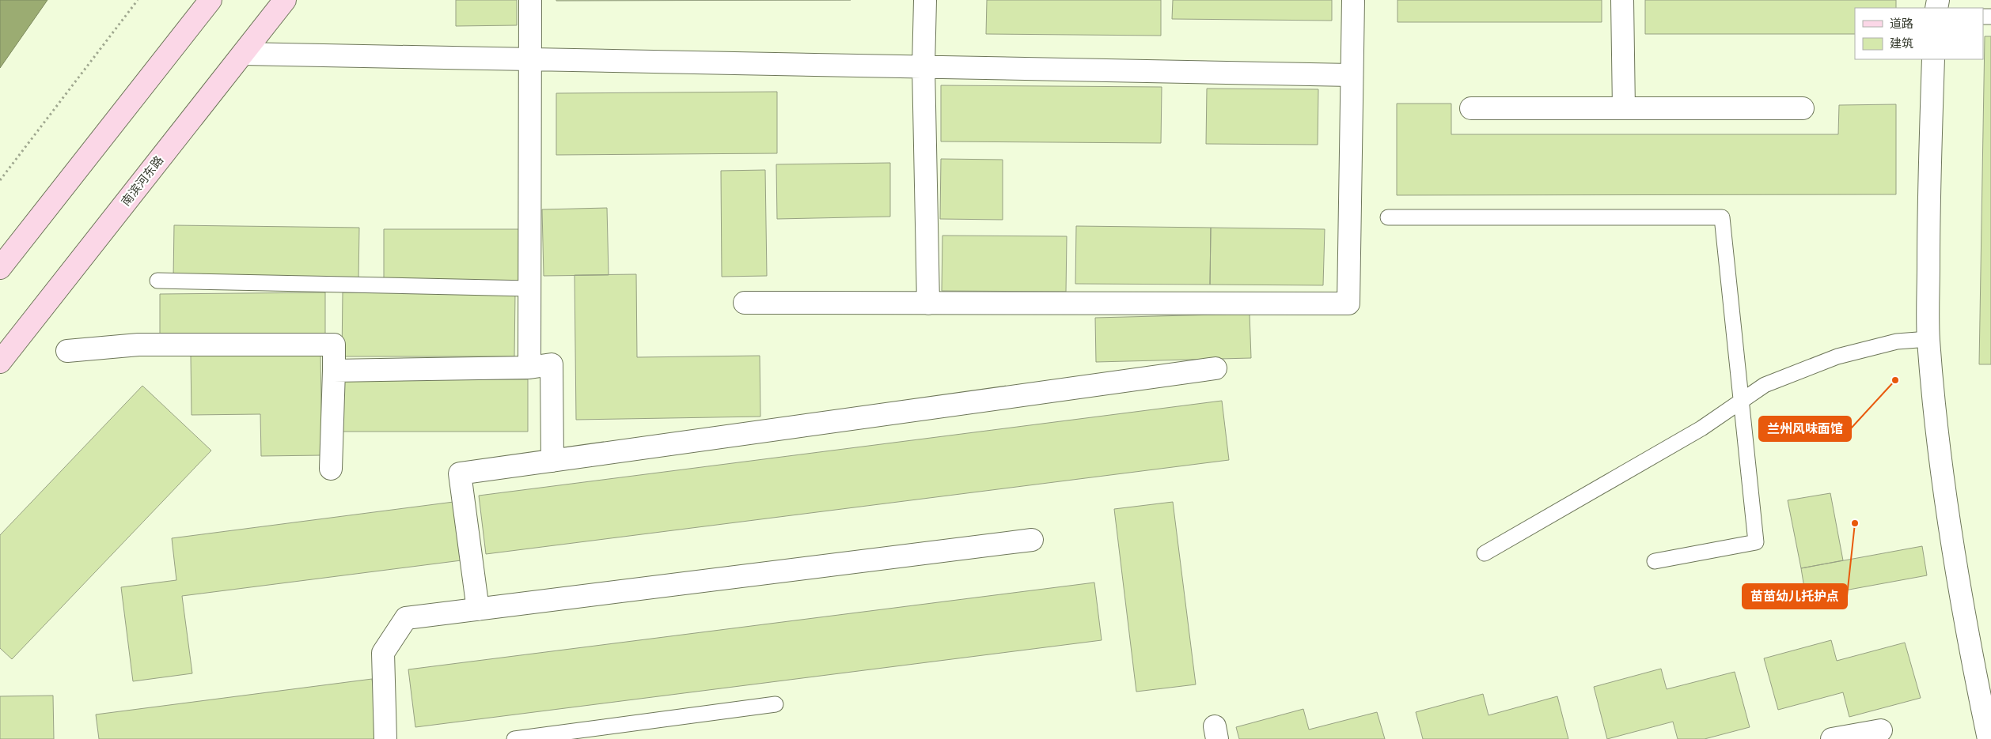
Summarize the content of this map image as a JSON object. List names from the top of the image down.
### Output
{
  "streets": {
    "main road": ["南滨河东路"]
  },
  "places": ["兰州风味面馆", "苗苗幼儿托护点"],
  "legend": ["道路", "建筑"]
}
